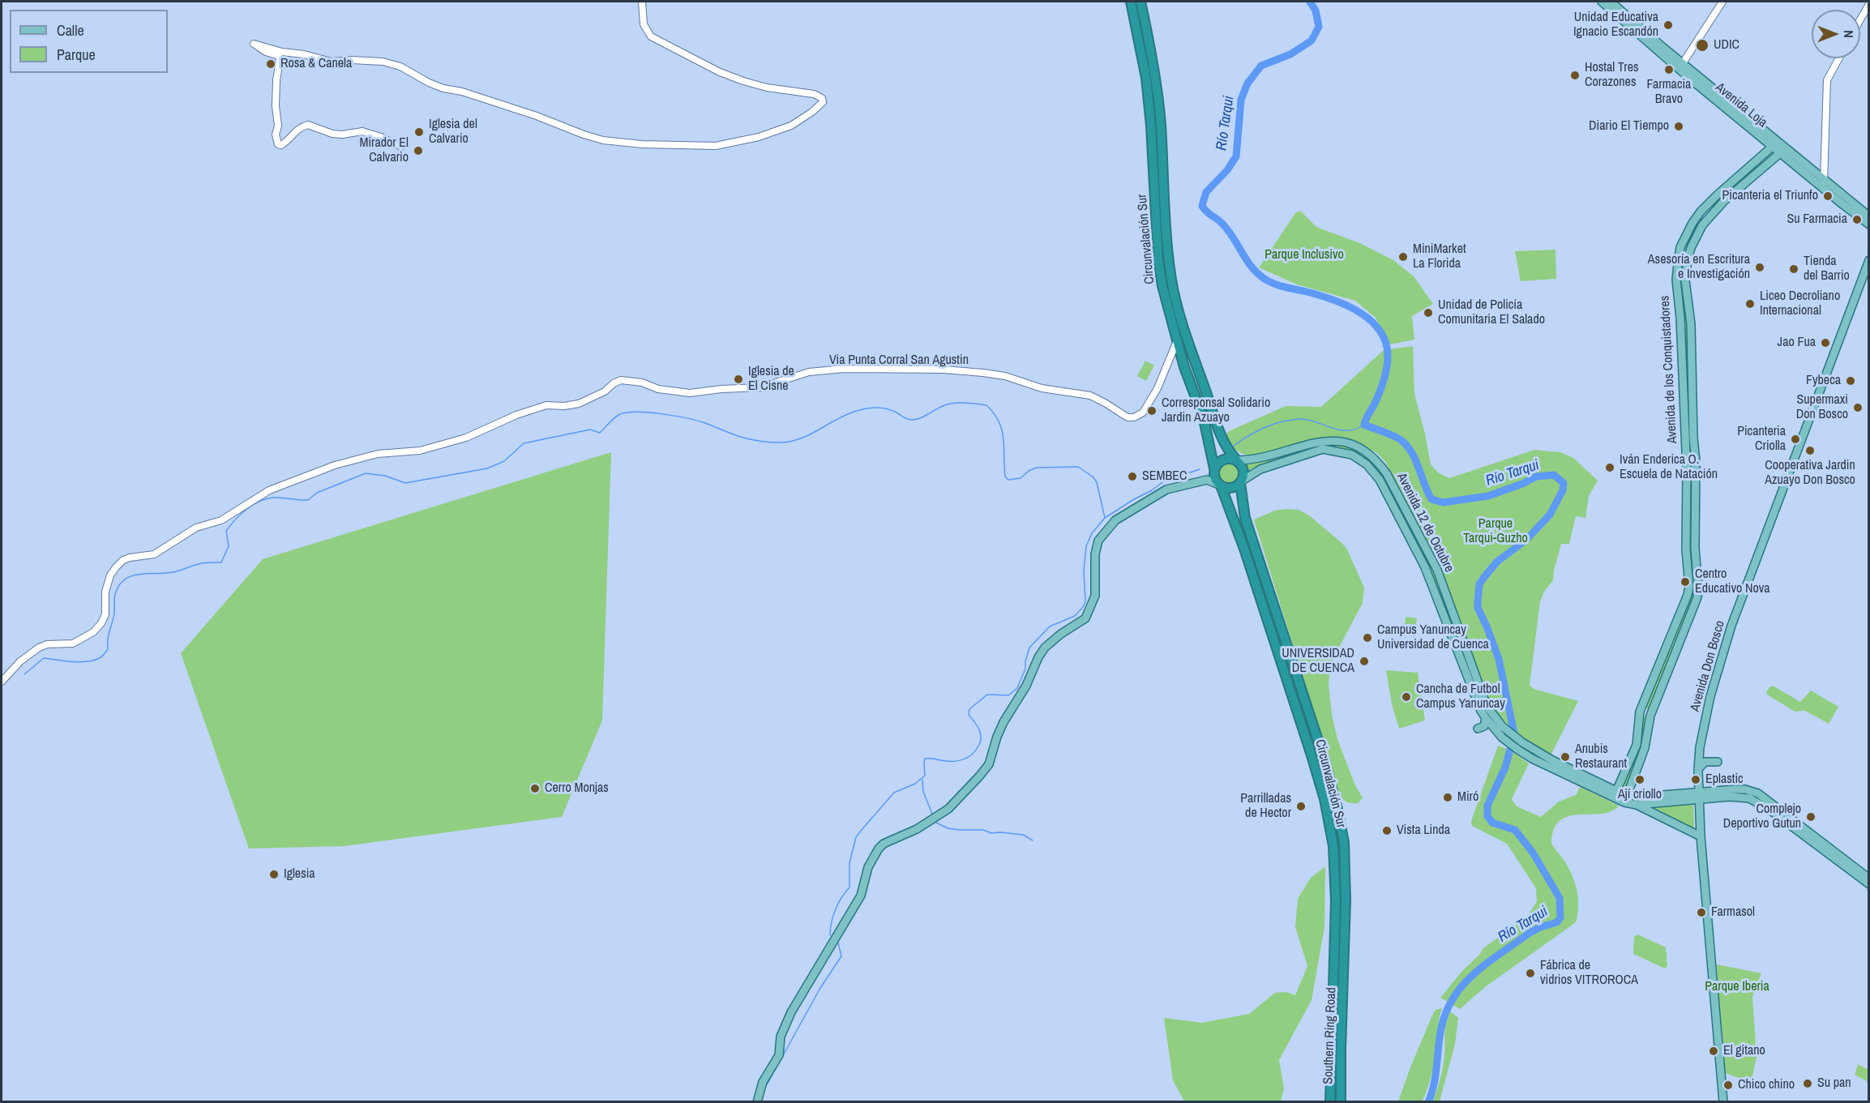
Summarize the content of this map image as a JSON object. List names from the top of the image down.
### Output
{
  "streets": {
    "highway": ["Circunvalación Sur", "Southern Ring Road"],
    "main road": [
      "Avenida Loja",
      "Avenida de los Conquistadores",
      "Avenida 12 de Octubre",
      "Avenida Don Bosco"
    ],
    "street": ["Via Punta Corral San Agustin"]
  },
  "crossings": [
    ["Avenida Loja", "Avenida de los Conquistadores"],
    ["Circunvalación Sur", "Avenida 12 de Octubre"],
    ["Circunvalación Sur", "Southern Ring Road"],
    ["Avenida de los Conquistadores", "Avenida 12 de Octubre"],
    ["Avenida 12 de Octubre", "Avenida Don Bosco"],
    ["Avenida 12 de Octubre", "Southern Ring Road"]
  ],
  "water": ["Río Tarqui"],
  "parks": ["Parque Inclusivo", "Parque Tarqui-Guzho", "Parque Iberia"],
  "places": [
    "Unidad Educativa Ignacio Escandón",
    "UDIC",
    "Rosa & Canela",
    "Farmacia Bravo",
    "Hostal Tres Corazones",
    "Diario El Tiempo",
    "Iglesia del Calvario",
    "Mirador El Calvario",
    "Picanteria el Triunfo",
    "Su Farmacia",
    "MiniMarket La Florida",
    "Asesoría en Escritura e Investigación",
    "Tienda del Barrio",
    "Liceo Decroliano Internacional",
    "Unidad de Policía Comunitaria El Salado",
    "Jao Fua",
    "Iglesia de El Cisne",
    "Fybeca",
    "Supermaxi Don Bosco",
    "Corresponsal Solidario Jardin Azuayo",
    "Picanteria Criolla",
    "Cooperativa Jardin Azuayo Don Bosco",
    "Iván Enderica O. Escuela de Natación",
    "SEMBEC",
    "Centro Educativo Nova",
    "Campus Yanuncay Universidad de Cuenca",
    "UNIVERSIDAD DE CUENCA",
    "Cancha de Futbol Campus Yanuncay",
    "Anubis Restaurant",
    "Ají criollo",
    "Eplastic",
    "Cerro Monjas",
    "Miró",
    "Parrilladas de Hector",
    "Complejo Deportivo Gutun",
    "Vista Linda",
    "Iglesia",
    "Farmasol",
    "Fábrica de vidrios VITROROCA",
    "El gitano",
    "Su pan",
    "Chico chino"
  ],
  "legend": ["Calle", "Parque"],
  "north": "right"
}
